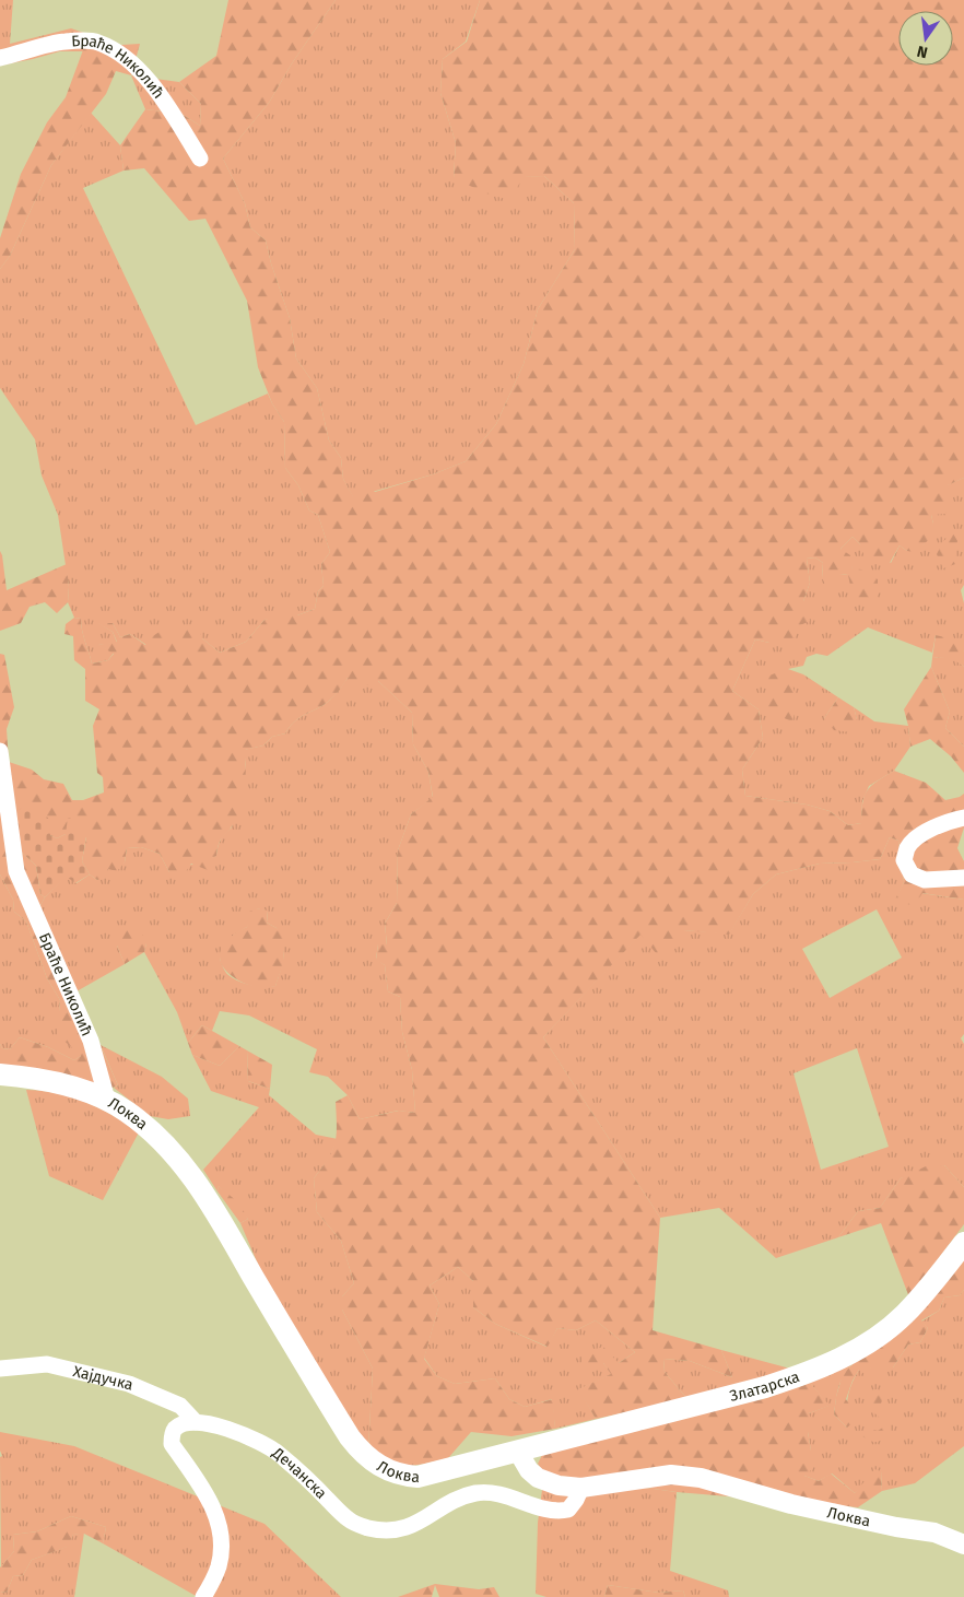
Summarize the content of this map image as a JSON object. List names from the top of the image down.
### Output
{
  "streets": {
    "main road": ["Локва", "Златарска"],
    "street": ["Браће Николић", "Хајдучка", "Дечанска"]
  },
  "crossings": [
    ["Браће Николић", "Локва"],
    ["Локва", "Златарска"],
    ["Локва", "Дечанска"],
    ["Хајдучка", "Дечанска"]
  ],
  "north": "bottom"
}
